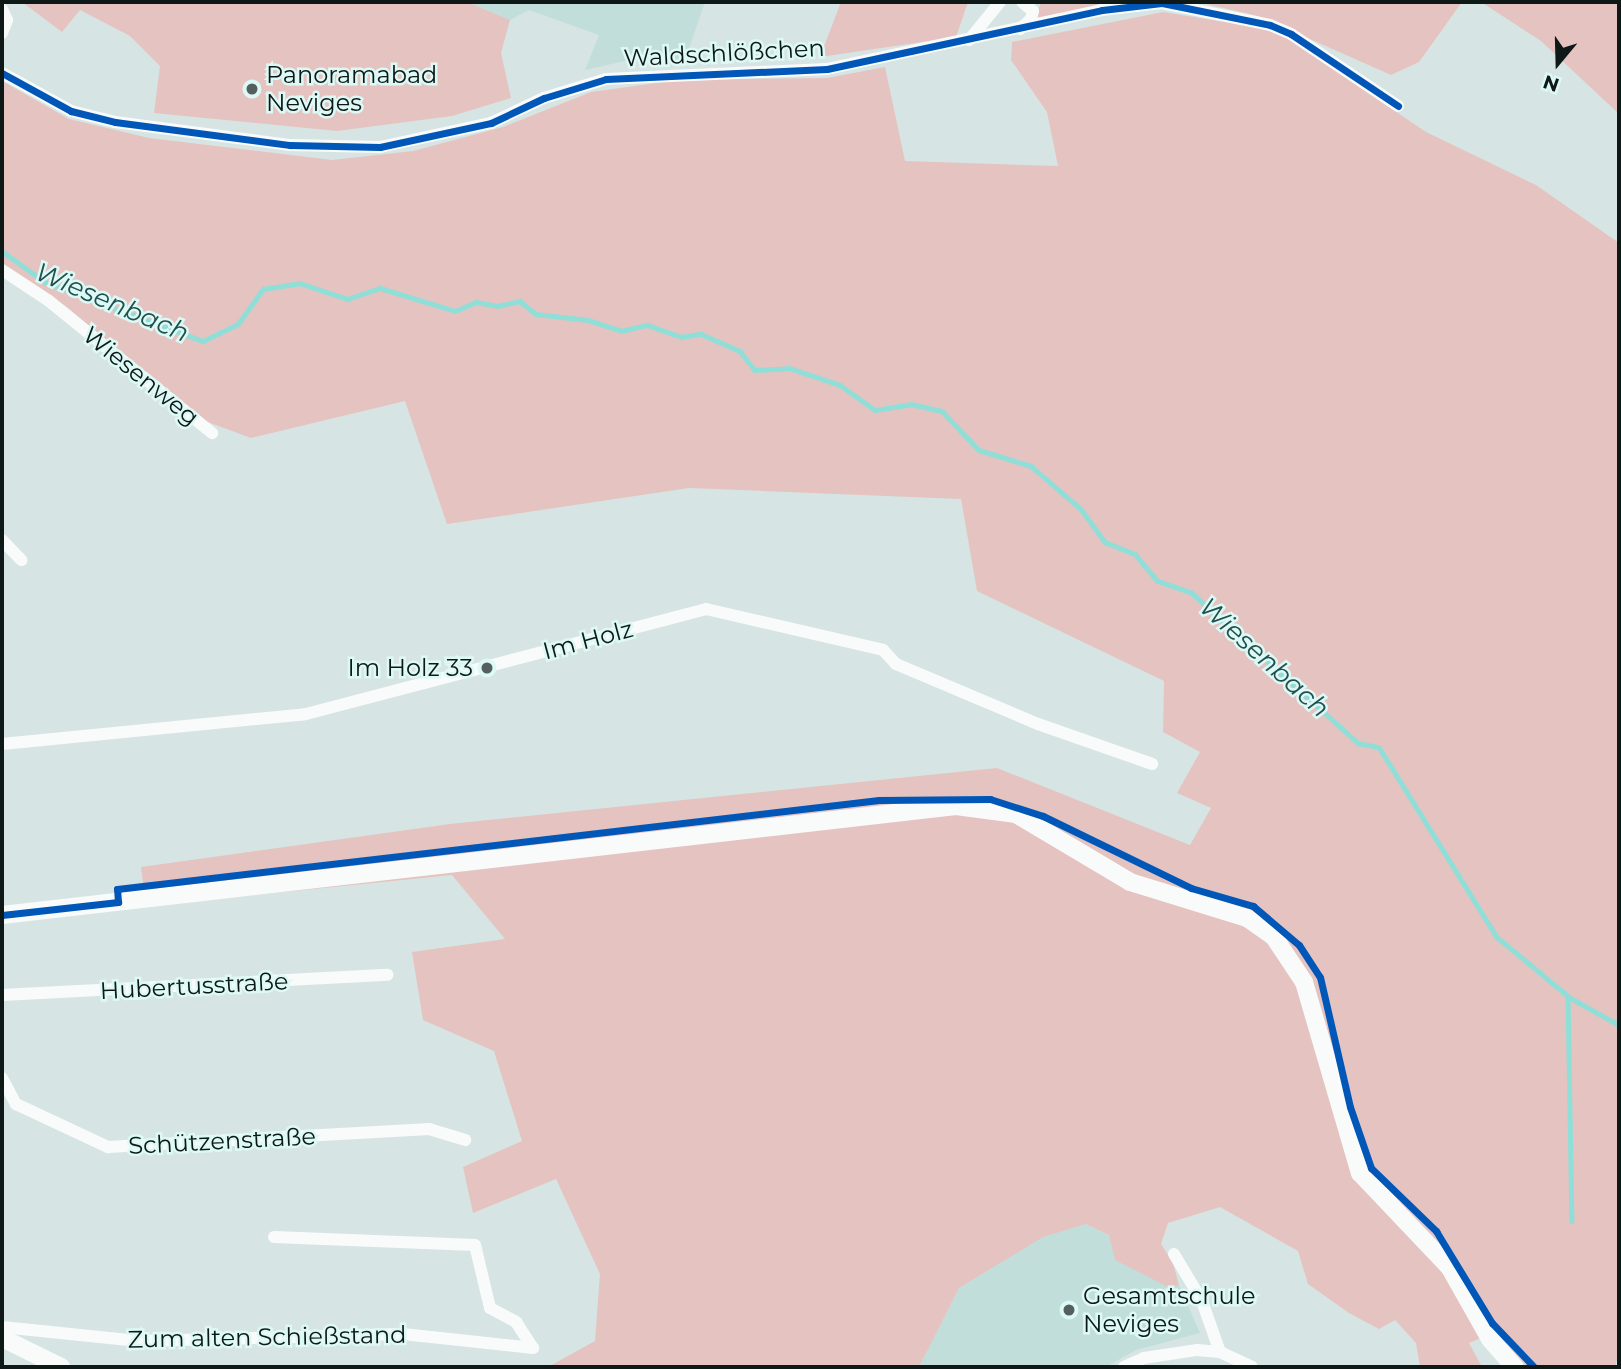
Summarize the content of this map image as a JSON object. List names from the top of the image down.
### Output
{
  "streets": {
    "street": [
      "Waldschlößchen",
      "Wiesenweg",
      "Im Holz",
      "Hubertusstraße",
      "Schützenstraße",
      "Zum alten Schießstand"
    ]
  },
  "water": ["Wiesenbach"],
  "places": ["Panoramabad Neviges", "Im Holz 33", "Gesamtschule Neviges"],
  "north": "bottom"
}
